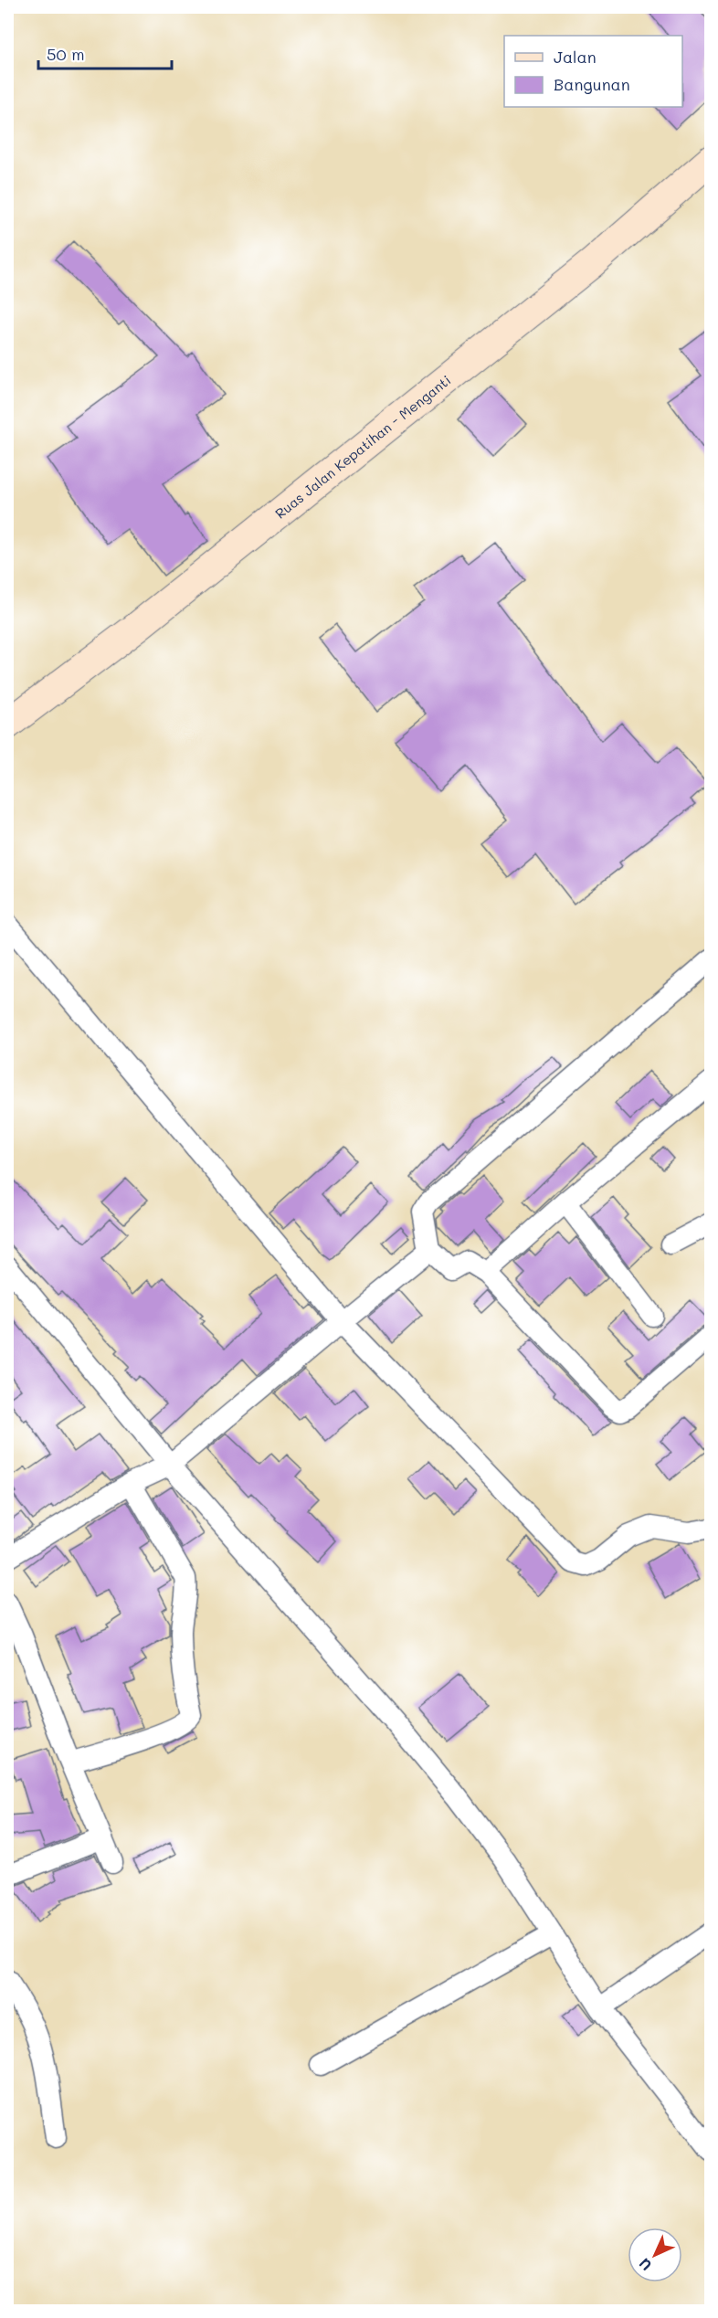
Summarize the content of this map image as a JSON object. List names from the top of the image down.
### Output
{
  "streets": {
    "main road": ["Ruas Jalan Kepatihan - Menganti"]
  },
  "legend": ["Jalan", "Bangunan"],
  "scale_bar": "50 m",
  "north": "bottom left"
}
